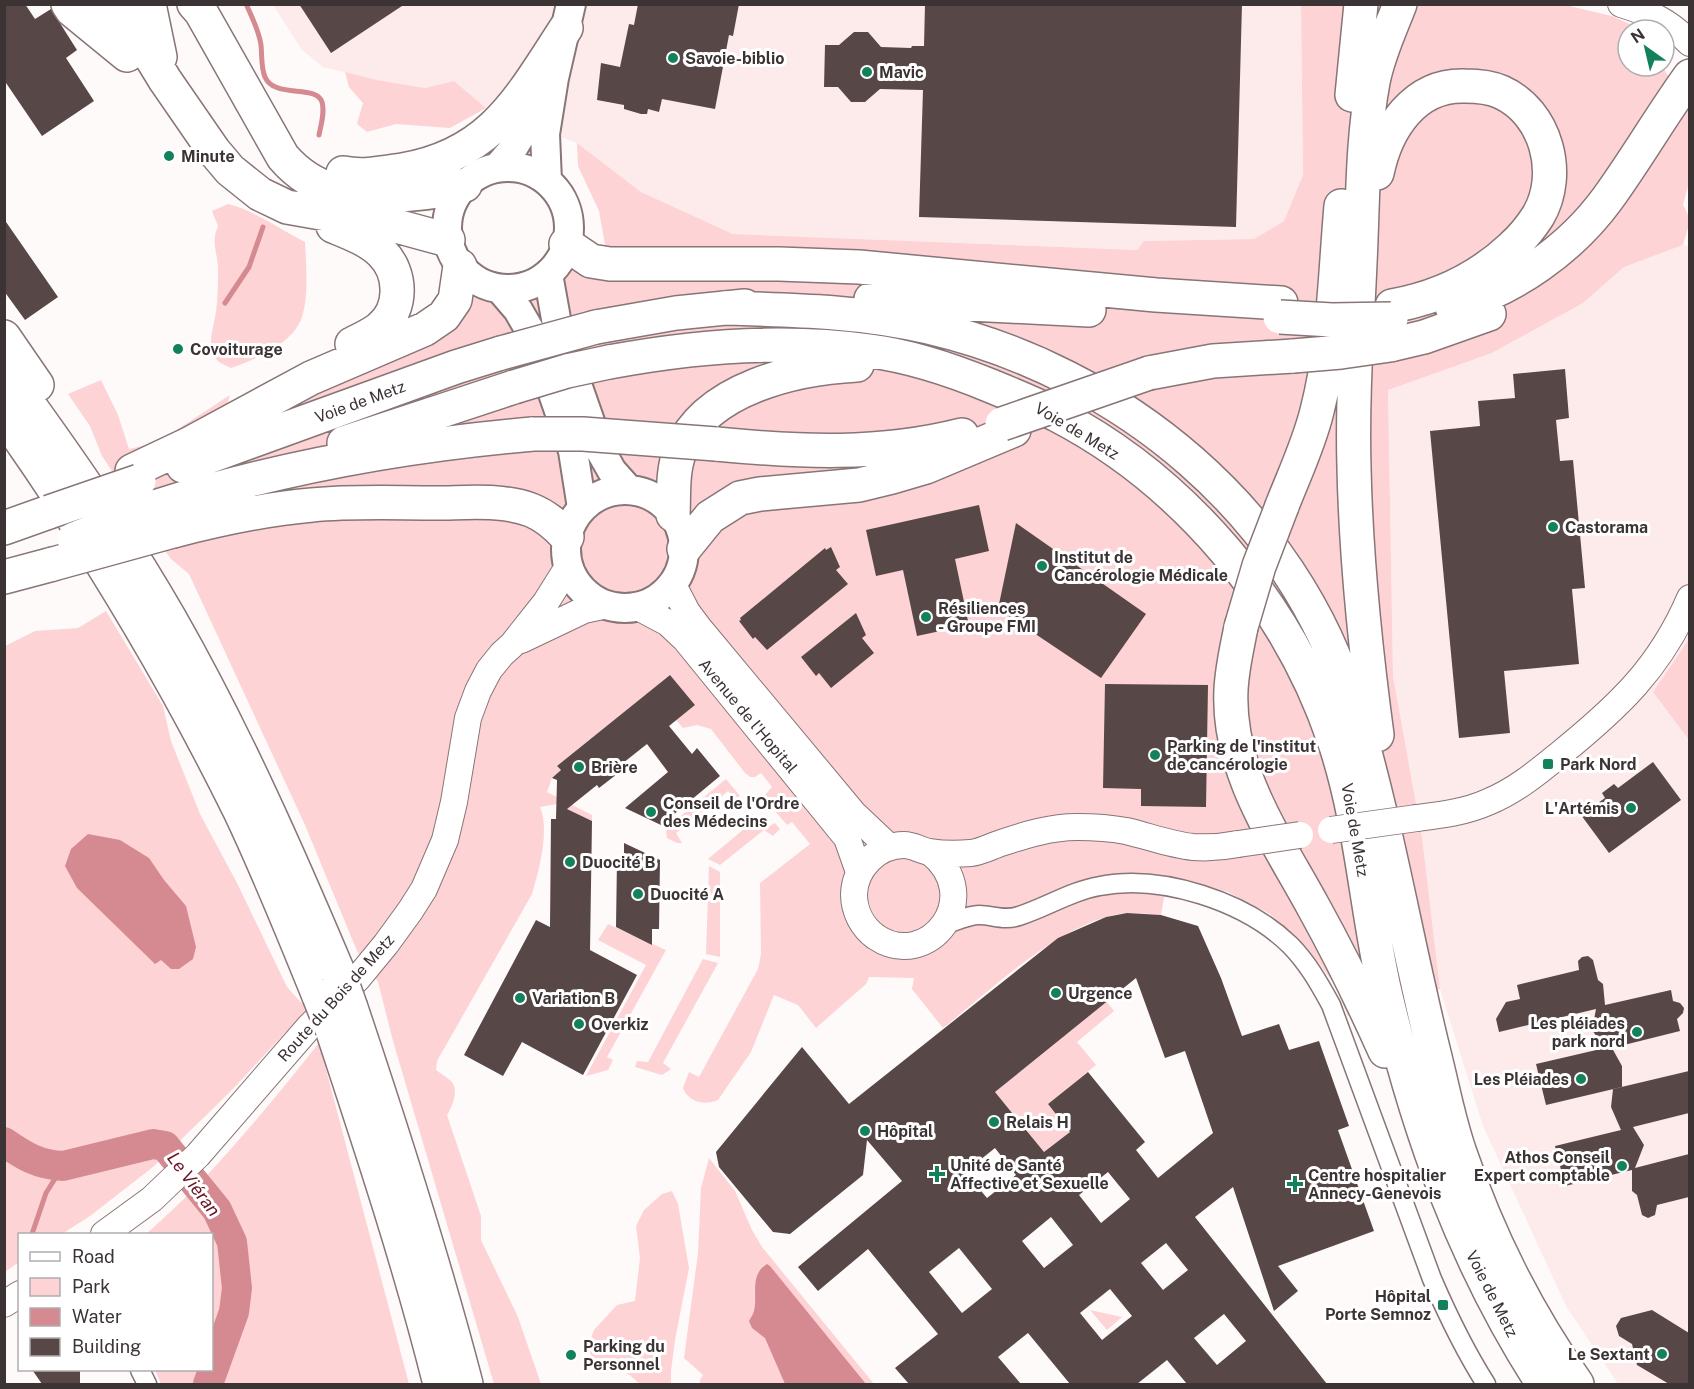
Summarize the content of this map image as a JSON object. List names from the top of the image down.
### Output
{
  "streets": {
    "highway": ["Voie de Metz"],
    "street": ["Avenue de l'Hopital", "Route du Bois de Metz"]
  },
  "crossings": [
    ["Avenue de l'Hopital", "Route du Bois de Metz"]
  ],
  "water": ["Le Viéran"],
  "places": {
    "other": [
      "Savoie-biblio",
      "Mavic",
      "Minute",
      "Covoiturage",
      "Castorama",
      "Institut de Cancérologie Médicale",
      "Résiliences - Groupe FMI",
      "Parking de l'institut de cancérologie",
      "Brière",
      "L'Artémis",
      "Conseil de l'Ordre des Médecins",
      "Duocité B",
      "Duocité A",
      "Urgence",
      "Variation B",
      "Overkiz",
      "Les pléiades park nord",
      "Les Pléiades",
      "Relais H",
      "Hôpital",
      "Athos Conseil Expert comptable",
      "Le Sextant",
      "Parking du Personnel"
    ],
    "transit": ["Park Nord", "Hôpital Porte Semnoz"],
    "health": ["Unité de Santé Affective et Sexuelle", "Centre hospitalier Annecy-Genevois"]
  },
  "legend": [
    "Road",
    "Park",
    "Water",
    "Building"
  ],
  "north": "top left"
}
